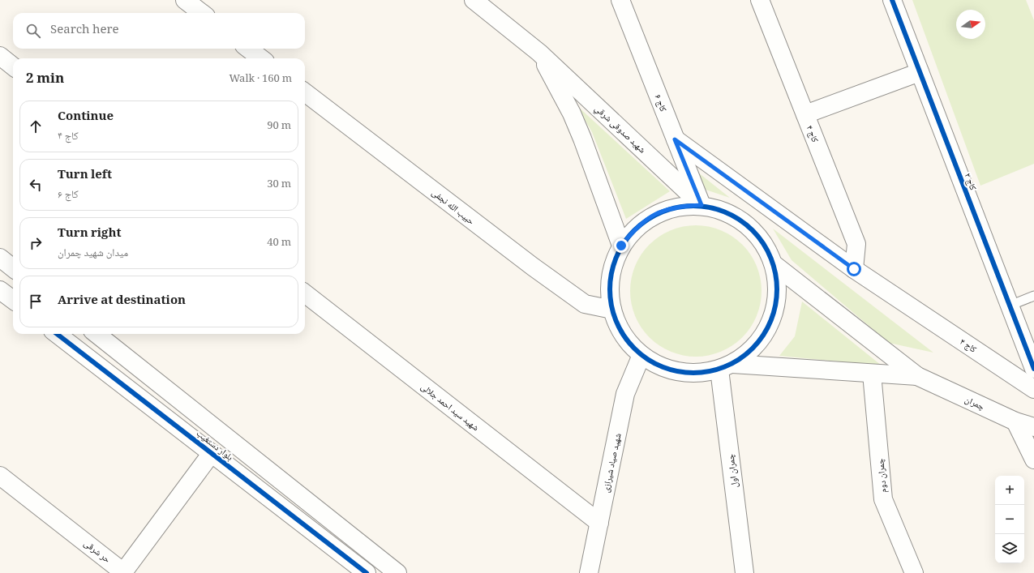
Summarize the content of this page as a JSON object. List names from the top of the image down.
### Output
{
  "streets": {
    "street": [
      "کاج ۶",
      "شهید صدوقی شرقي",
      "کاج ۴",
      "کاج ۲",
      "حبیب الله نجفی",
      "چمران",
      "شهید سید احمد جلالی",
      "بلوار دستغیب",
      "شهید صیاد شیرازی",
      "چمران اول",
      "چمران دوم",
      "حر شرقی"
    ]
  },
  "crossings": [
    ["کاج ۶", "شهید صدوقی شرقي"],
    ["کاج ۶", "کاج ۴"],
    ["شهید سید احمد جلالی", "شهید صیاد شیرازی"],
    ["بلوار دستغیب", "حر شرقی"]
  ],
  "north": "right",
  "page": {
    "search": "Search here",
    "heading": ["2 min", "Walk · 160 m"],
    "list": [
      ["Continue", "کاج ۴", "90 m"],
      ["Turn left", "کاج ۶", "30 m"],
      ["Turn right", "میدان شهید چمران", "40 m"],
      "Arrive at destination"
    ],
    "map_buttons": ["+", "−"]
  }
}
